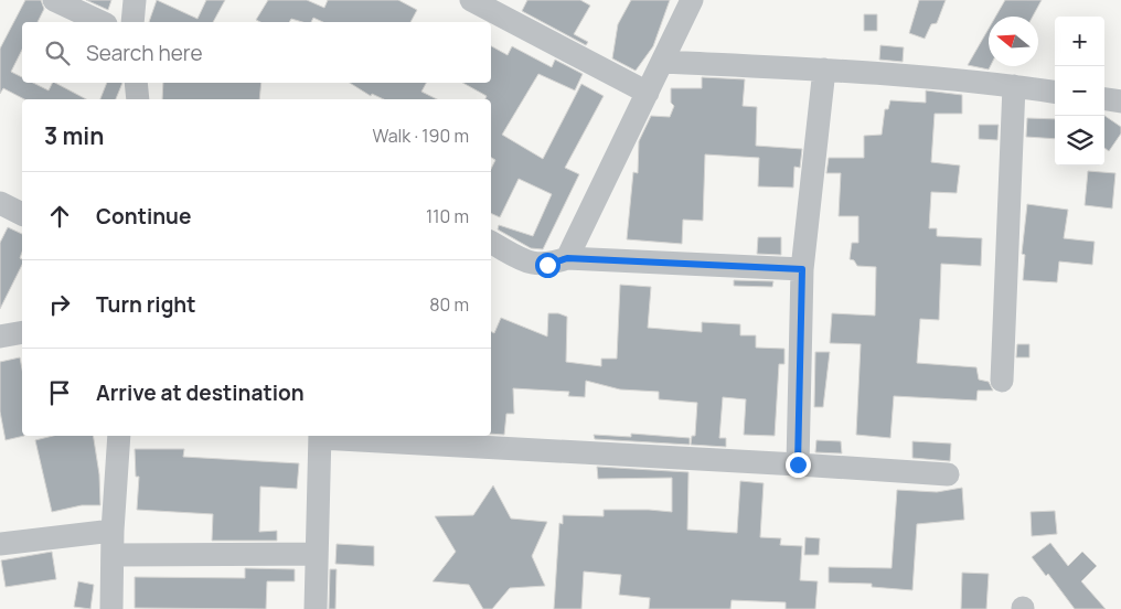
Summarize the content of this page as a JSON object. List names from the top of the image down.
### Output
{
  "north": "left",
  "page": {
    "map_buttons": ["+", "−"],
    "search": "Search here",
    "heading": ["3 min", "Walk · 190 m"],
    "list": [
      ["Continue", "110 m"],
      ["Turn right", "80 m"],
      "Arrive at destination"
    ]
  }
}
